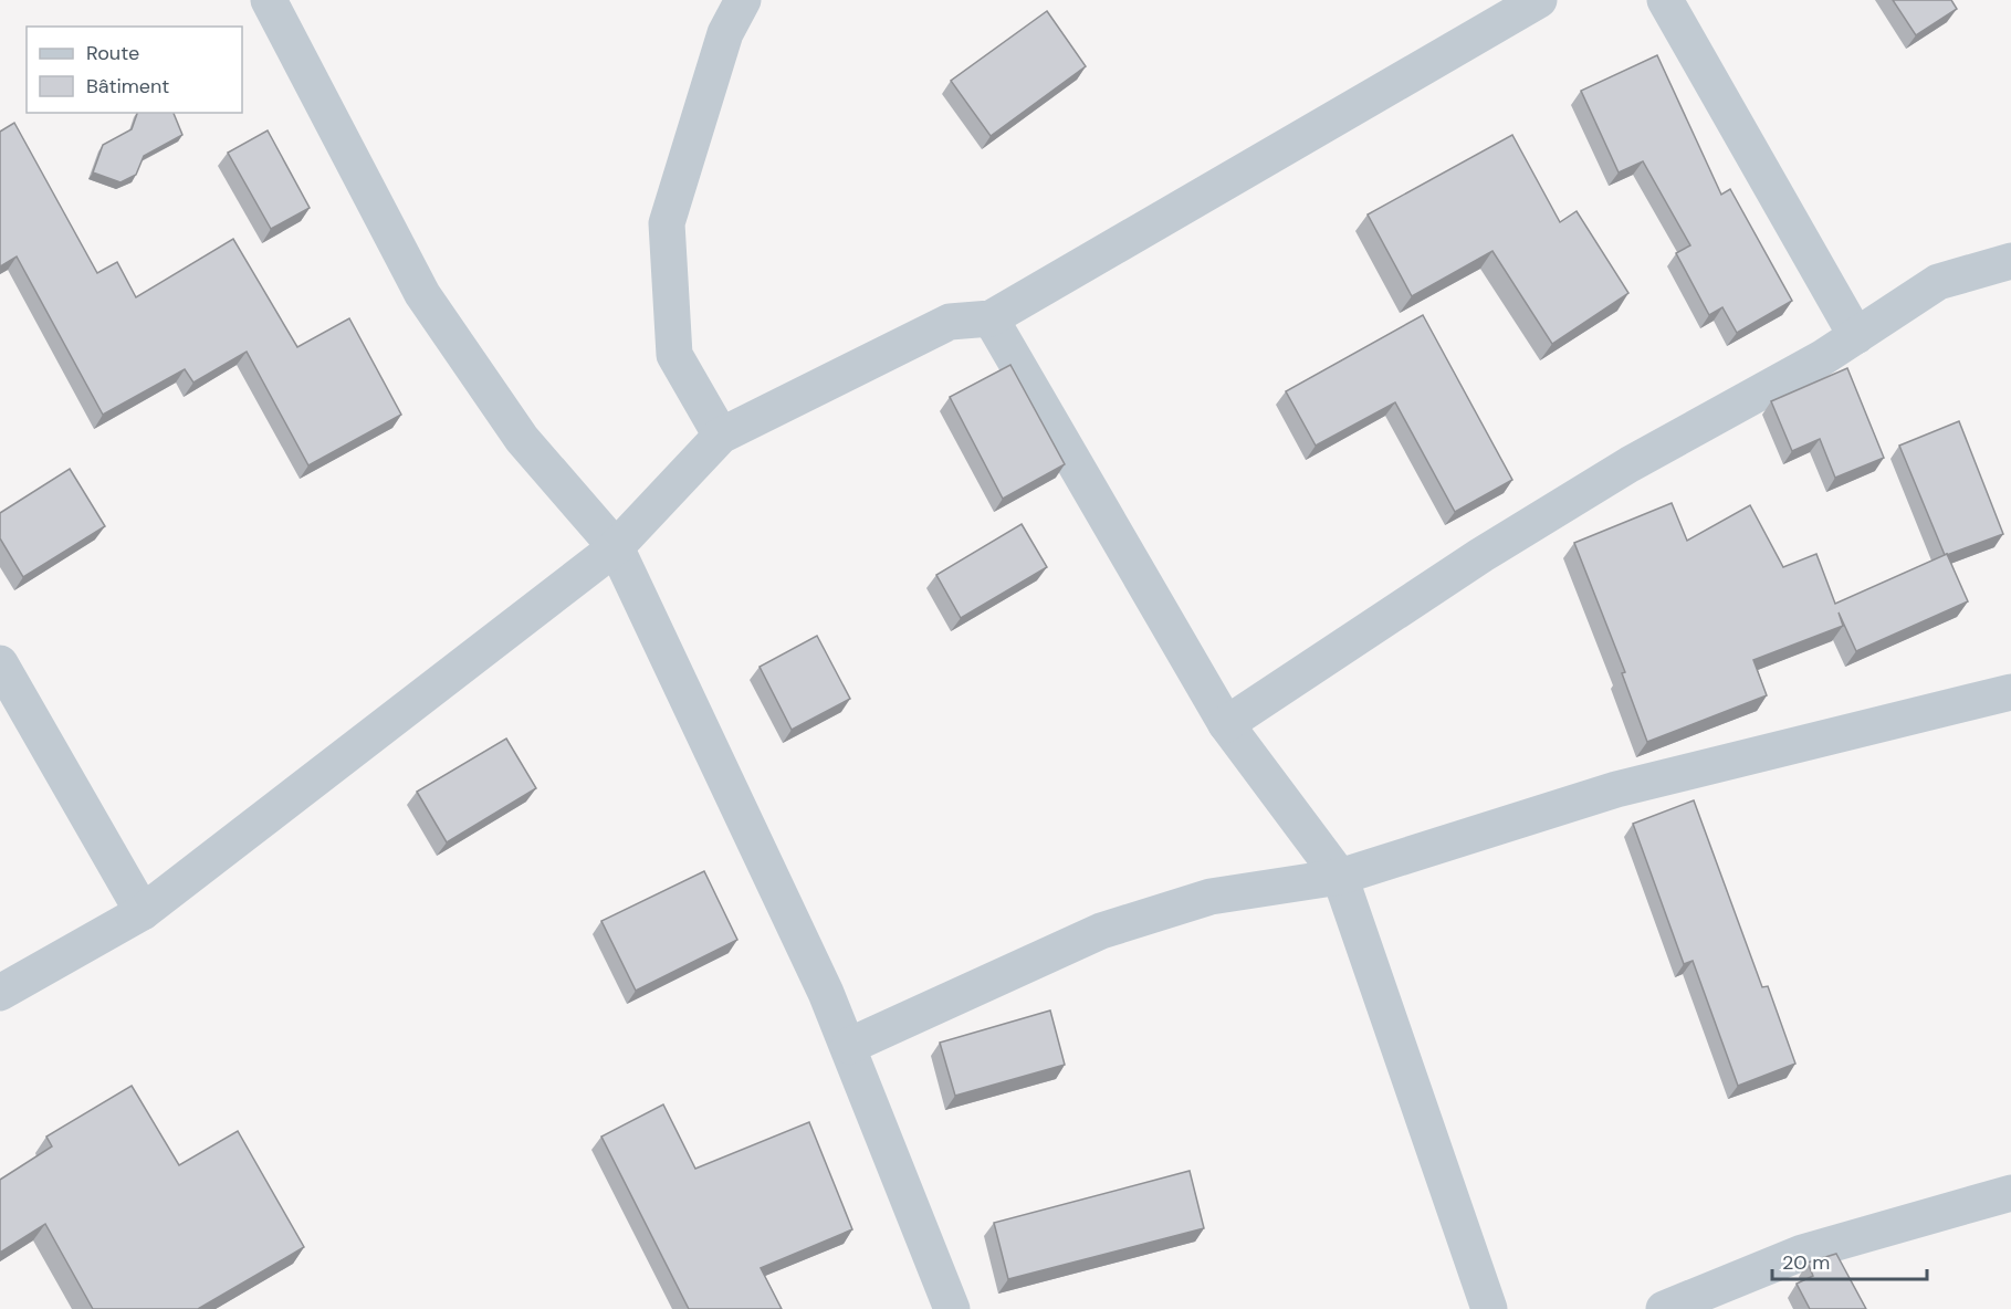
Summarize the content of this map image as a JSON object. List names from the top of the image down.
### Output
{
  "legend": ["Route", "Bâtiment"],
  "scale_bar": "20 m"
}
